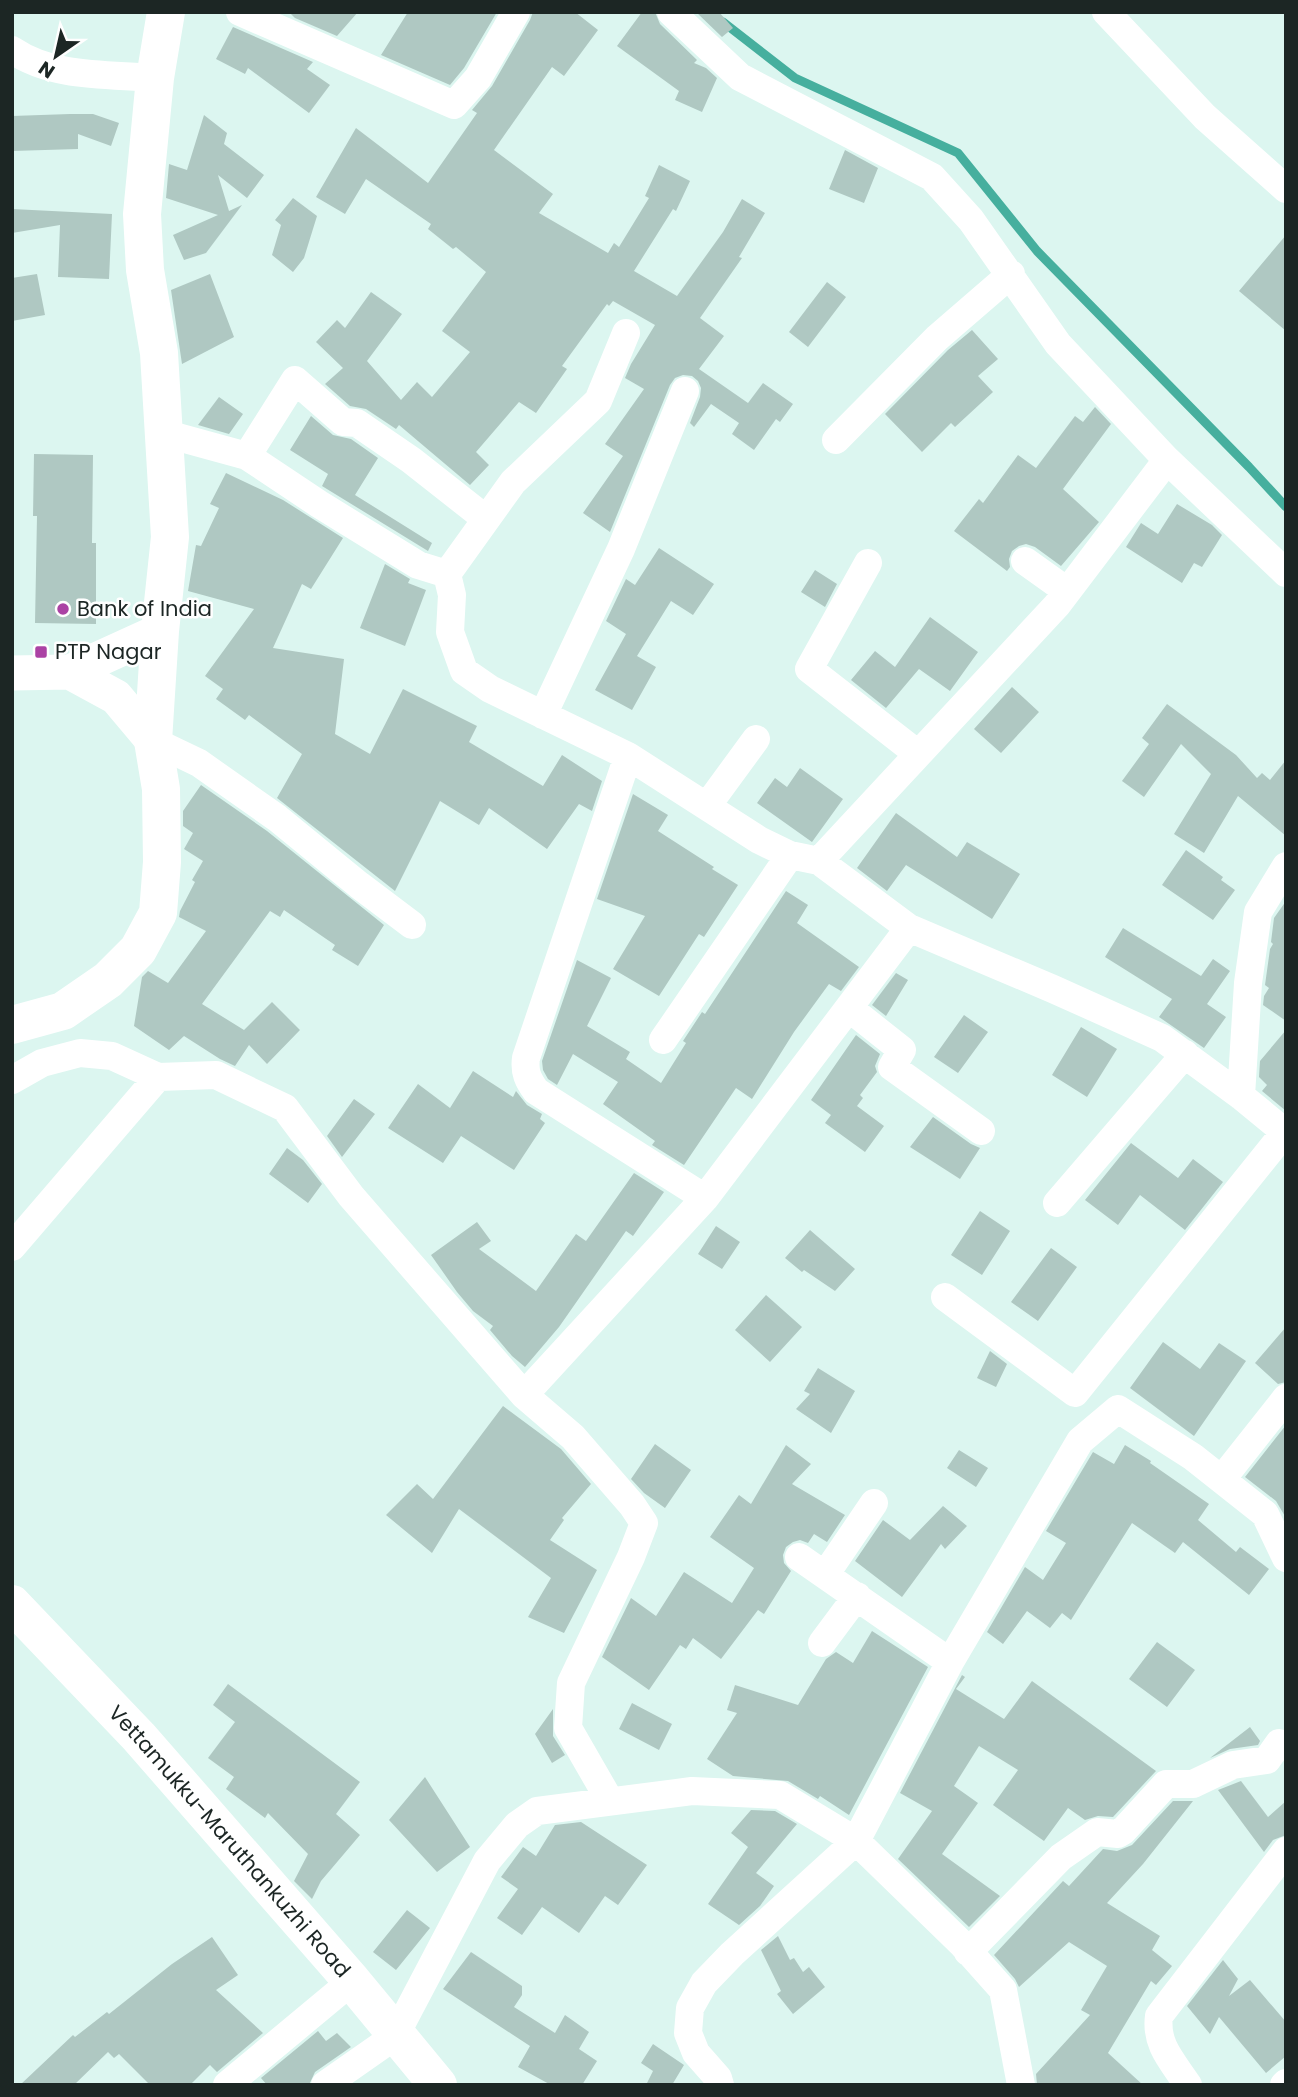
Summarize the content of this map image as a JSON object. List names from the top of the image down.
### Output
{
  "streets": {
    "main road": ["Vettamukku-Maruthankuzhi Road"]
  },
  "places": {
    "other": ["Bank of India"],
    "transit": ["PTP Nagar"]
  },
  "north": "bottom left"
}
